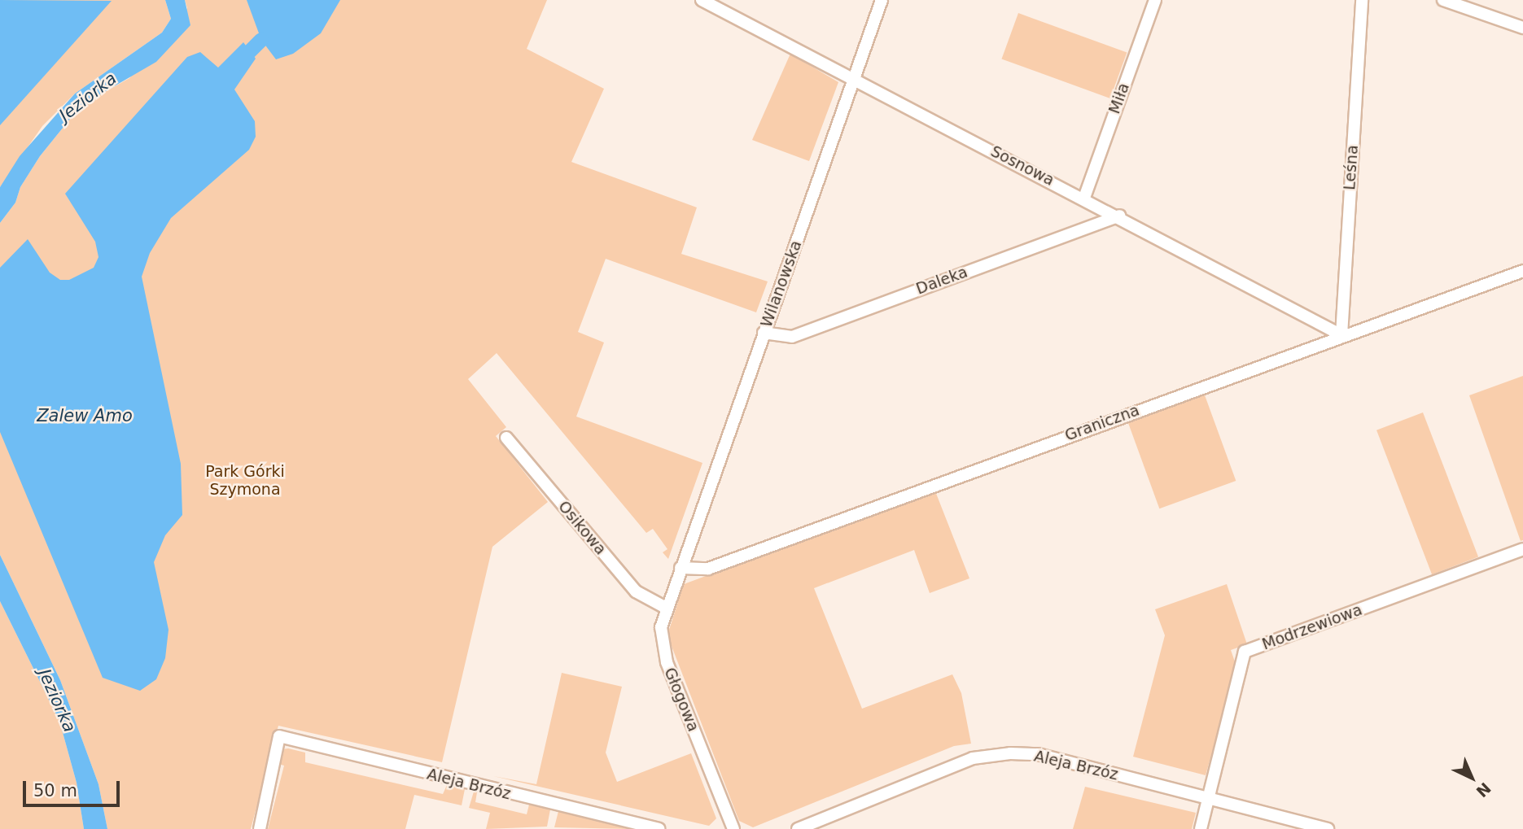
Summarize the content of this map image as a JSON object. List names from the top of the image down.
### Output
{
  "streets": {
    "street": [
      "Miła",
      "Sosnowa",
      "Leśna",
      "Daleka",
      "Wilanowska",
      "Graniczna",
      "Osikowa",
      "Modrzewiowa",
      "Głogowa",
      "Aleja Brzóz"
    ]
  },
  "crossings": [
    ["Miła", "Sosnowa"],
    ["Sosnowa", "Leśna"],
    ["Sosnowa", "Daleka"],
    ["Sosnowa", "Wilanowska"],
    ["Sosnowa", "Graniczna"],
    ["Leśna", "Graniczna"],
    ["Daleka", "Wilanowska"],
    ["Wilanowska", "Graniczna"],
    ["Wilanowska", "Głogowa"],
    ["Graniczna", "Głogowa"],
    ["Osikowa", "Głogowa"],
    ["Modrzewiowa", "Aleja Brzóz"]
  ],
  "water": ["Jeziorka", "Zalew Amo"],
  "parks": ["Park Górki Szymona"],
  "scale_bar": "50 m",
  "north": "bottom right"
}
